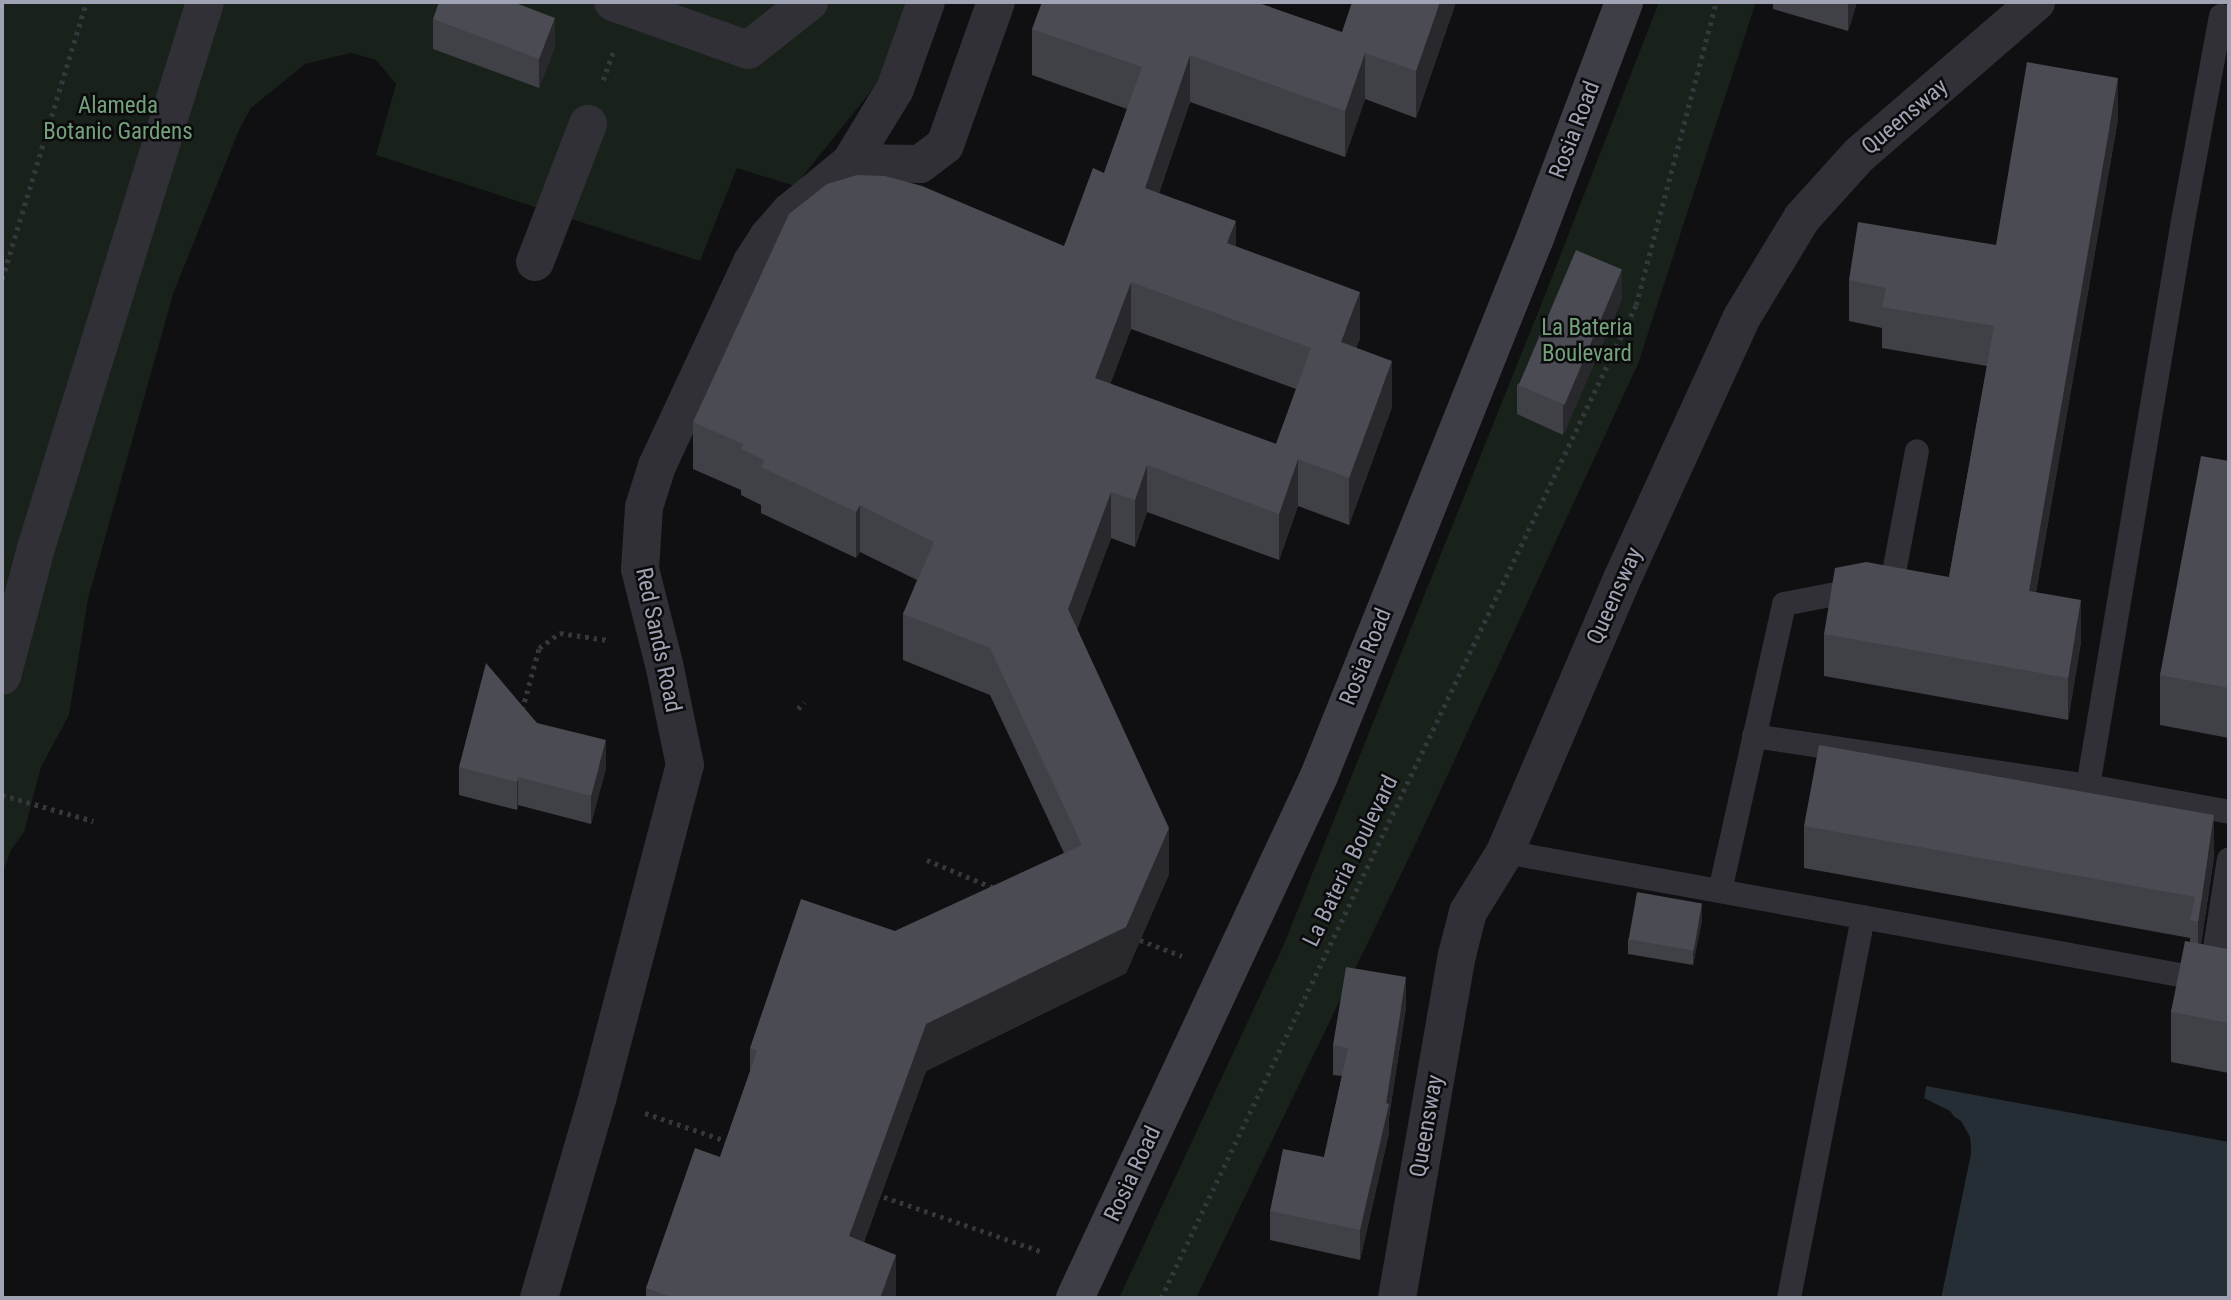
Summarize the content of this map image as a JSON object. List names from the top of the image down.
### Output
{
  "streets": {
    "main road": ["Rosia Road"],
    "street": ["Queensway", "Red Sands Road"],
    "path": ["La Bateria Boulevard"]
  },
  "parks": ["Alameda Botanic Gardens", "La Bateria Boulevard"]
}
